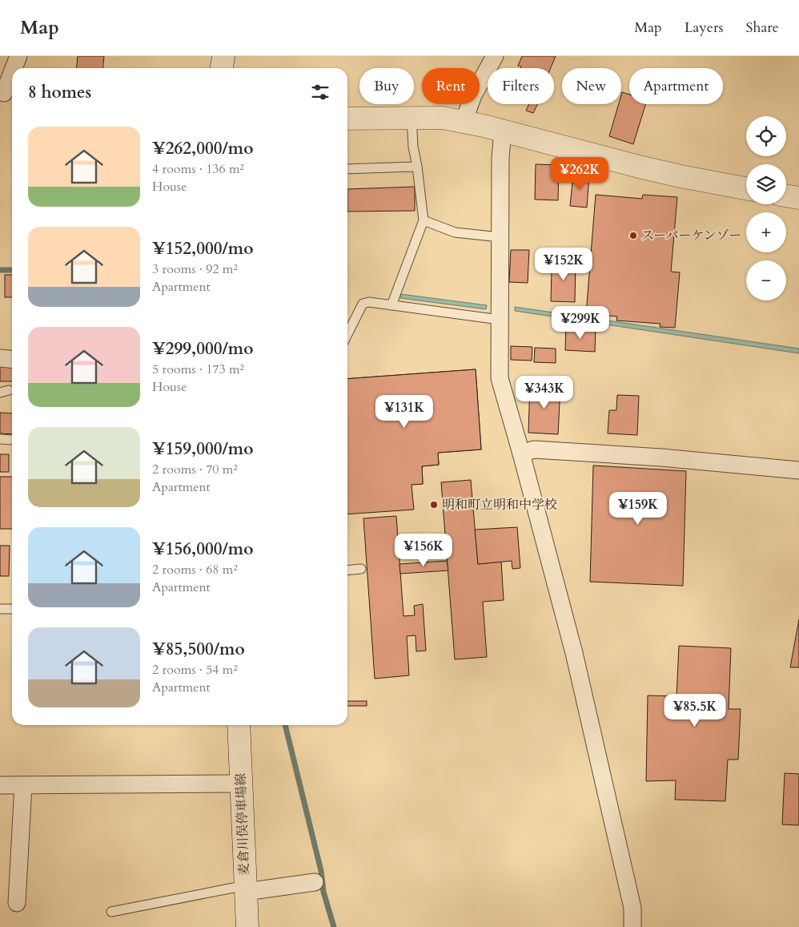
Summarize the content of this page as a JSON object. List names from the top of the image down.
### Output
{
  "streets": {
    "street": ["麦倉川俣停車場線"]
  },
  "places": ["スーパーケンゾー", "明和町立明和中学校"],
  "page": {
    "header": "Map",
    "nav": ["Map", "Layers", "Share"],
    "chip": [
      "Buy",
      "Rent",
      "Filters",
      "New",
      "Apartment"
    ],
    "heading": "8 homes",
    "map_buttons": ["+", "−"],
    "list": [
      {
        "name": "¥262,000/mo",
        "note": "4 rooms · 136 m² · House"
      },
      {
        "name": "¥152,000/mo",
        "note": "3 rooms · 92 m² · Apartment"
      },
      {
        "name": "¥299,000/mo",
        "note": "5 rooms · 173 m² · House"
      },
      {
        "name": "¥159,000/mo",
        "note": "2 rooms · 70 m² · Apartment"
      },
      {
        "name": "¥156,000/mo",
        "note": "2 rooms · 68 m² · Apartment"
      },
      {
        "name": "¥85,500/mo",
        "note": "2 rooms · 54 m² · Apartment"
      }
    ],
    "price": [
      "¥262K",
      "¥152K",
      "¥299K",
      "¥343K",
      "¥131K",
      "¥159K",
      "¥156K",
      "¥85.5K"
    ]
  }
}
